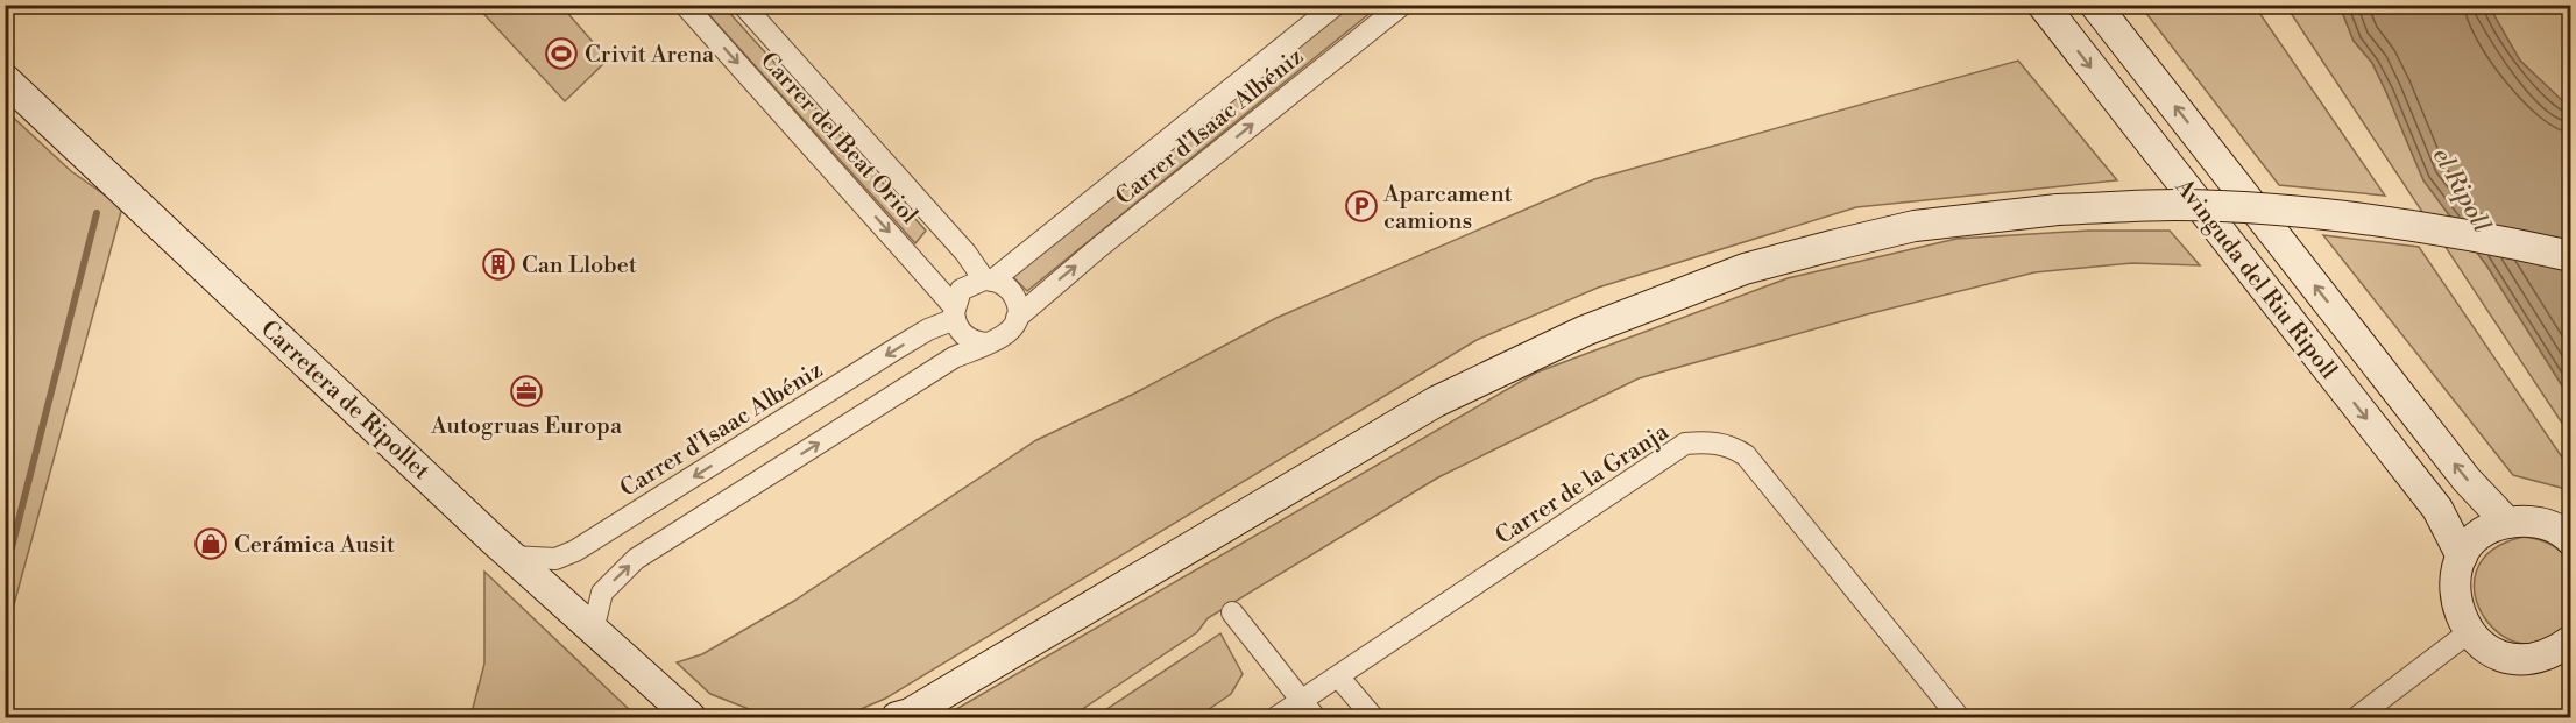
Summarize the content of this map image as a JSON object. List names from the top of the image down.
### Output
{
  "streets": {
    "street": [
      "Carrer d'Isaac Albéniz",
      "Carrer del Beat Oriol",
      "Avinguda del Riu Ripoll",
      "Carretera de Ripollet",
      "Carrer de la Granja"
    ]
  },
  "crossings": [
    ["Carrer d'Isaac Albéniz", "Carrer del Beat Oriol"],
    ["Carrer d'Isaac Albéniz", "Carretera de Ripollet"]
  ],
  "water": ["el Ripoll"],
  "places": {
    "sports": ["Crivit Arena"],
    "parking": ["Aparcament camions"],
    "building": ["Can Llobet"],
    "office": ["Autogruas Europa"],
    "shop": ["Cerámica Ausit"]
  }
}
